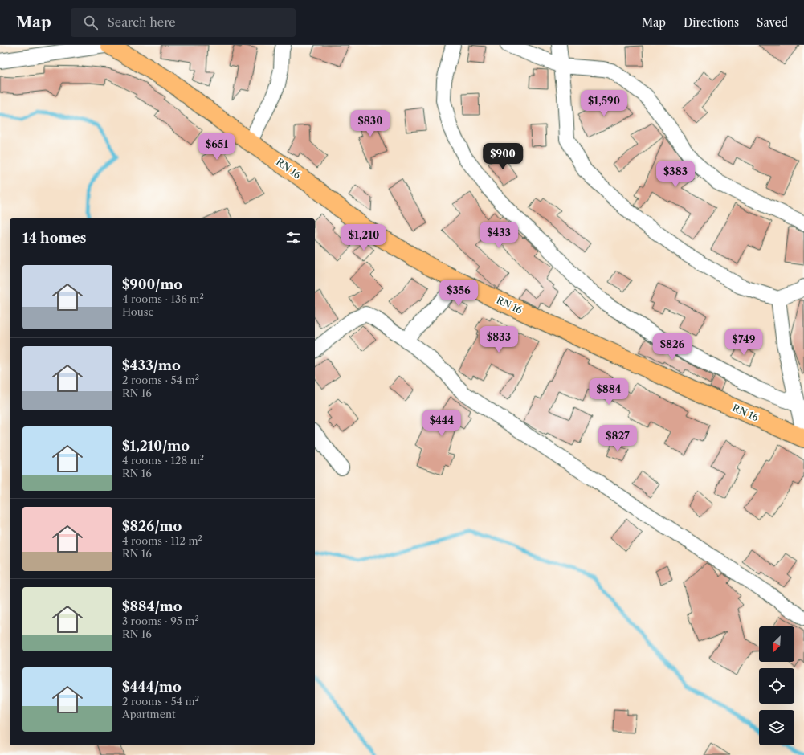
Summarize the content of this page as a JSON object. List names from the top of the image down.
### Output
{
  "streets": {
    "main road": ["RN 16"]
  },
  "north": "bottom left",
  "page": {
    "header": "Map",
    "search": "Search here",
    "nav": ["Map", "Directions", "Saved"],
    "price": [
      "$1,590",
      "$830",
      "$651",
      "$900",
      "$383",
      "$433",
      "$1,210",
      "$356",
      "$833",
      "$749",
      "$826",
      "$884",
      "$444",
      "$827"
    ],
    "heading": "14 homes",
    "list": [
      {
        "name": "$900/mo",
        "note": "4 rooms · 136 m² · House"
      },
      {
        "name": "$433/mo",
        "note": "2 rooms · 54 m² · RN 16"
      },
      {
        "name": "$1,210/mo",
        "note": "4 rooms · 128 m² · RN 16"
      },
      {
        "name": "$826/mo",
        "note": "4 rooms · 112 m² · RN 16"
      },
      {
        "name": "$884/mo",
        "note": "3 rooms · 95 m² · RN 16"
      },
      {
        "name": "$444/mo",
        "note": "2 rooms · 54 m² · Apartment"
      }
    ]
  }
}
